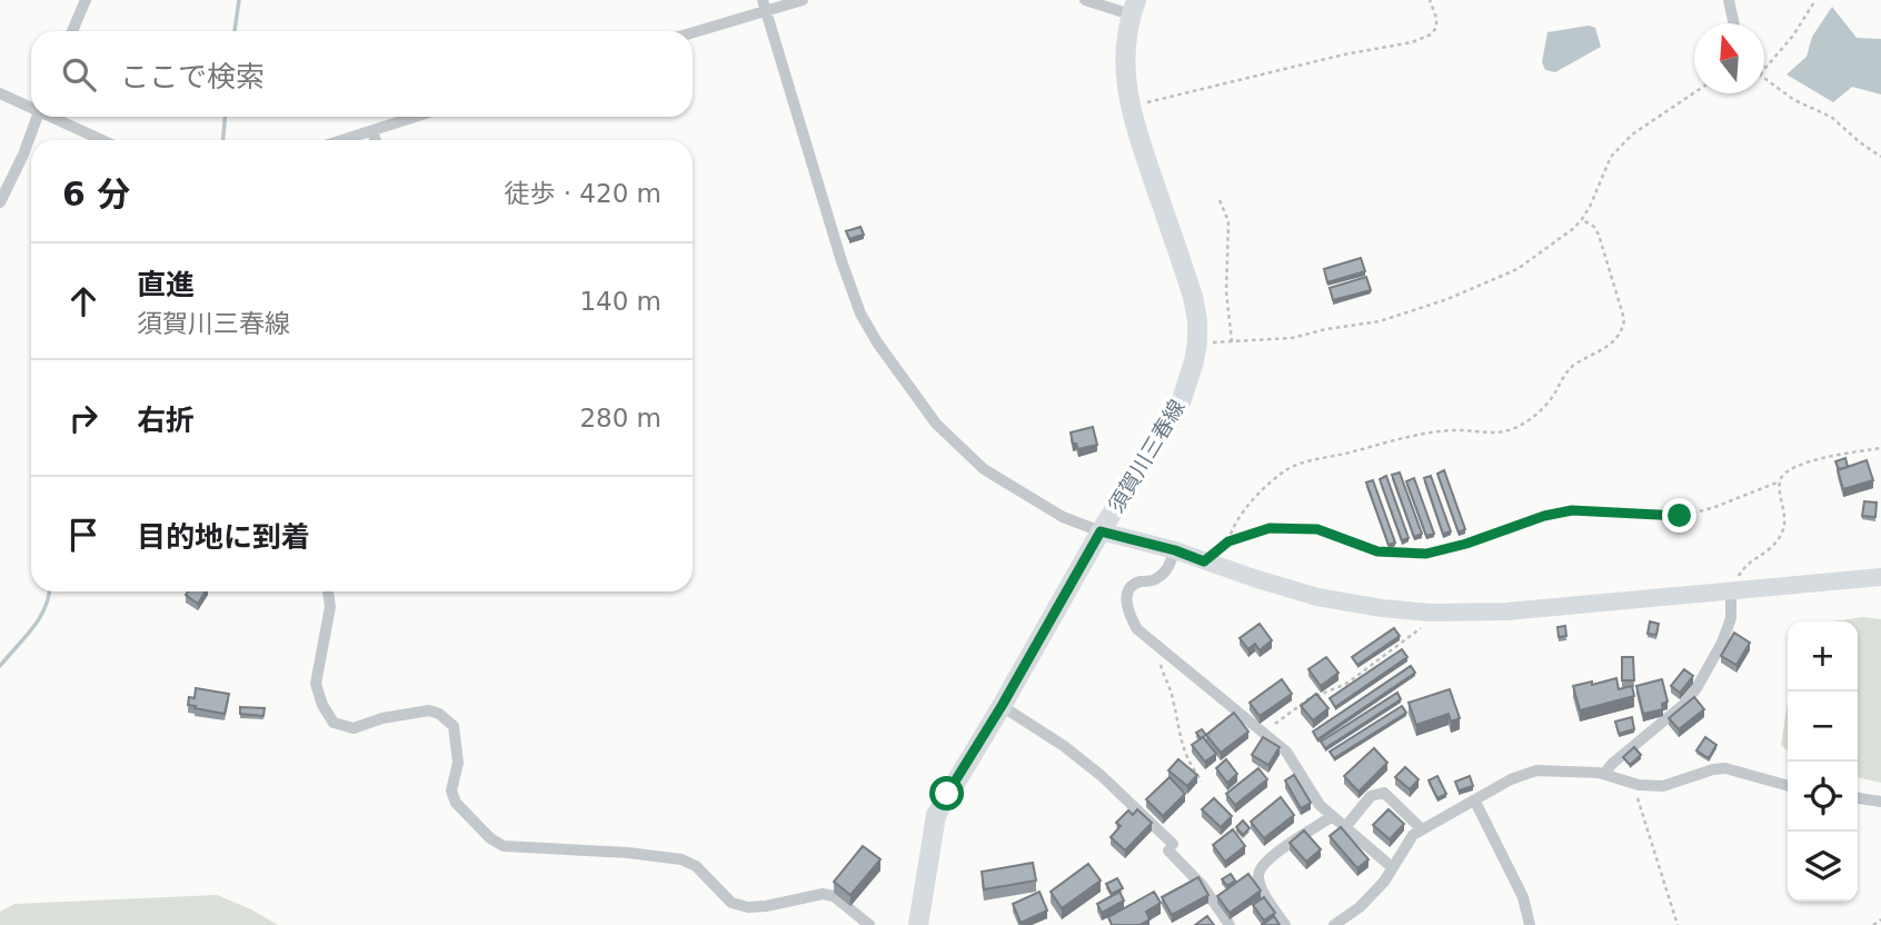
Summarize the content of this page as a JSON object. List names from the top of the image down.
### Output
{
  "streets": {
    "main road": ["須賀川三春線"]
  },
  "north": "top",
  "page": {
    "search": "ここで検索",
    "heading": ["6 分", "徒歩 · 420 m"],
    "list": [
      ["直進", "須賀川三春線", "140 m"],
      ["右折", "280 m"],
      "目的地に到着"
    ],
    "map_buttons": ["+", "−"]
  }
}
